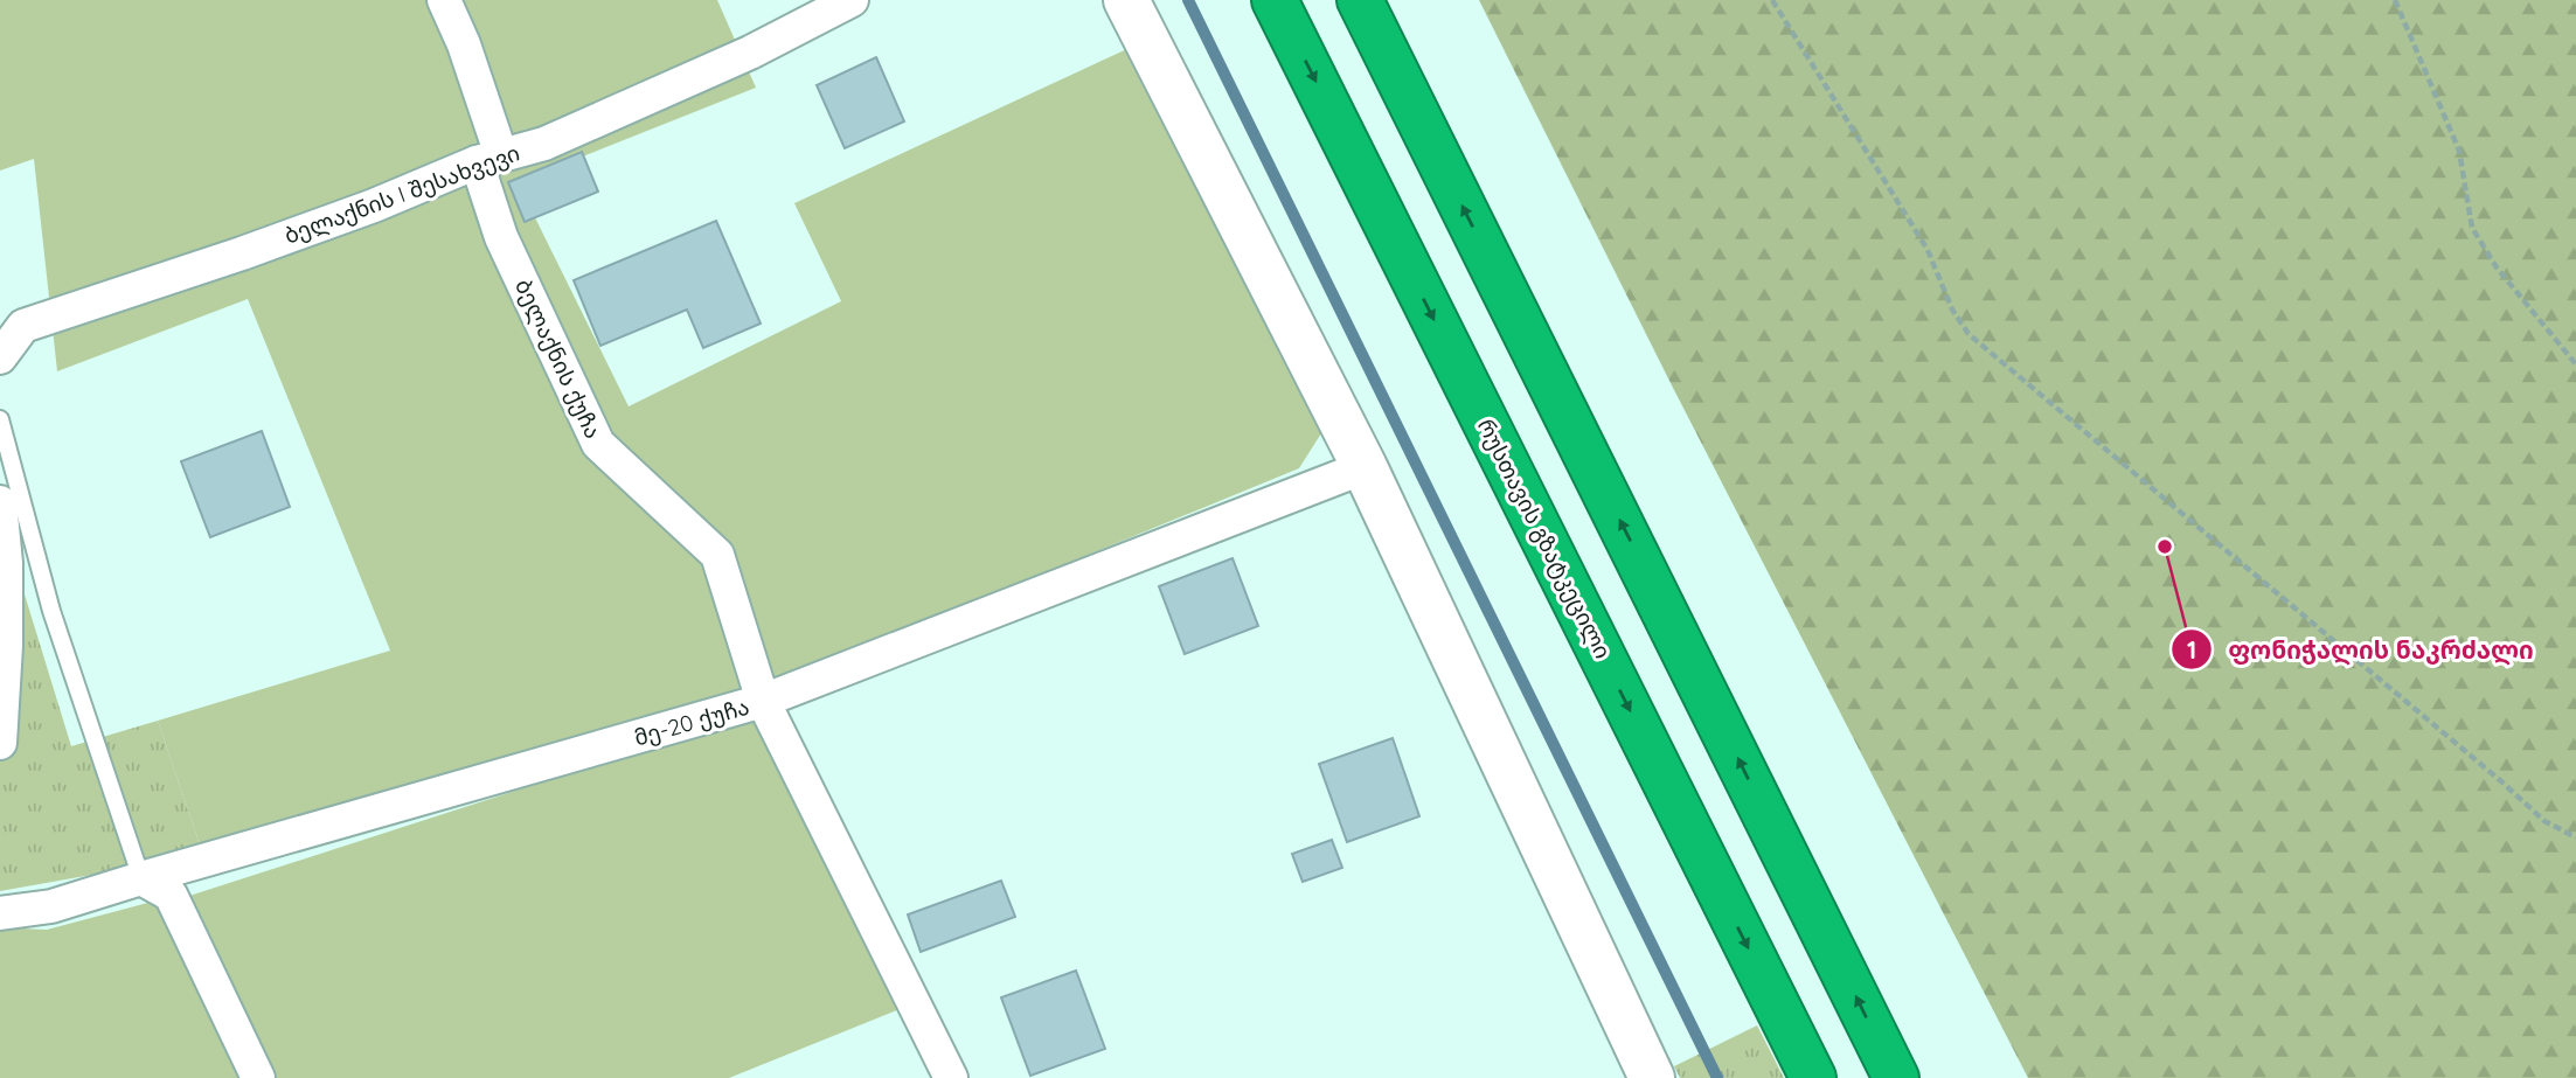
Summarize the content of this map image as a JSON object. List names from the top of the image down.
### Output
{
  "streets": {
    "highway": ["რუსთავის გზატკეცილი"],
    "street": ["ბელაქნის I შესახვევი", "ბელაქნის ქუჩა", "მე-20 ქუჩა"]
  },
  "crossings": [
    ["ბელაქნის I შესახვევი", "ბელაქნის ქუჩა"],
    ["ბელაქნის ქუჩა", "მე-20 ქუჩა"]
  ],
  "places": ["ფონიჭალის ნაკრძალი"]
}
